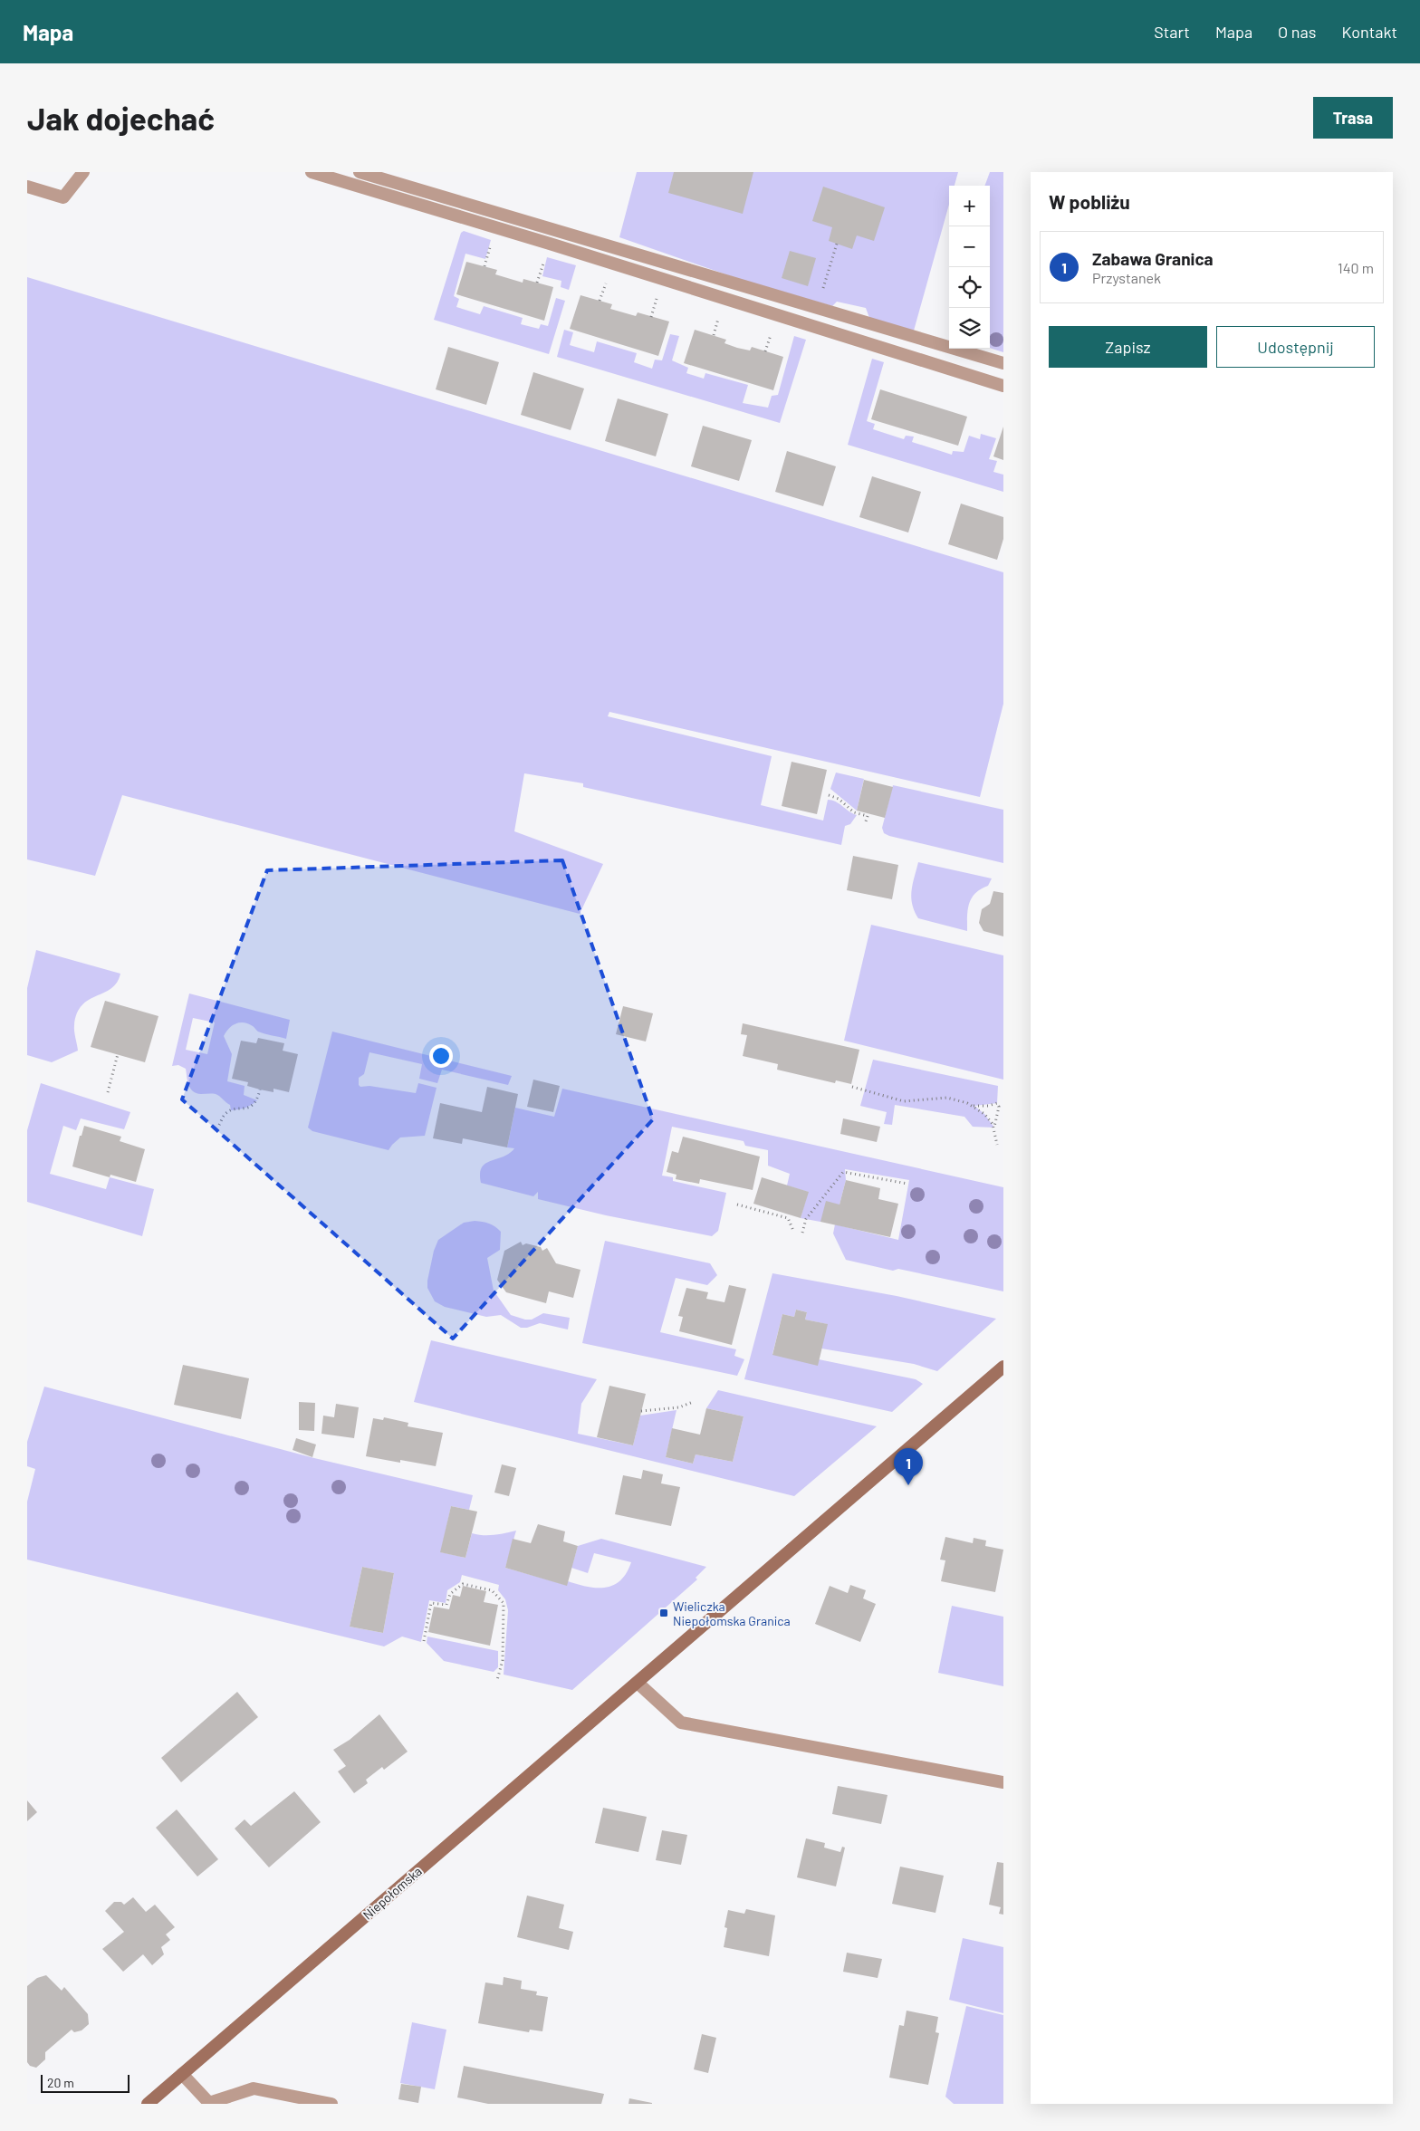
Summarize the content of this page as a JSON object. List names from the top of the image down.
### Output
{
  "streets": {
    "main road": ["Niepołomska"]
  },
  "places": {
    "transit": ["Wieliczka Niepołomska Granica"]
  },
  "scale_bar": "20 m",
  "page": {
    "header": "Mapa",
    "nav": [
      "Start",
      "Mapa",
      "O nas",
      "Kontakt"
    ],
    "buttons": [
      "Trasa",
      ["Zapisz", "Udostępnij"]
    ],
    "title": "Jak dojechać",
    "heading": "W pobliżu",
    "map_buttons": ["+", "−"],
    "list": [
      {
        "mark": "1",
        "name": "Zabawa Granica",
        "note": "Przystanek",
        "value": "140 m"
      }
    ],
    "pins": "1",
    "scale": "20 m"
  }
}
